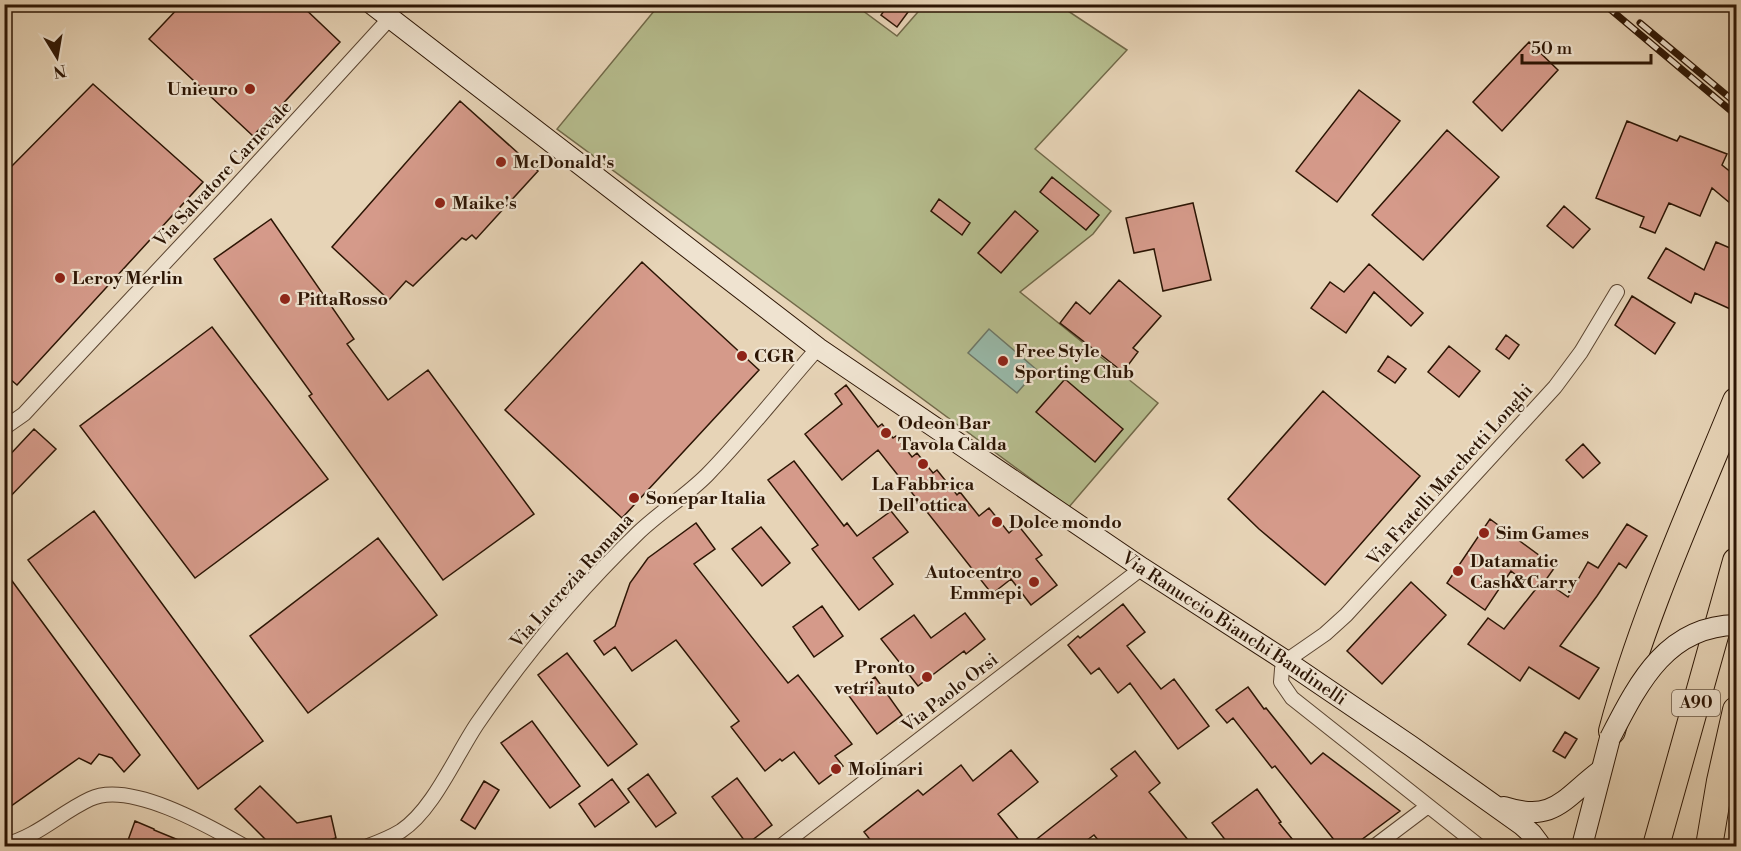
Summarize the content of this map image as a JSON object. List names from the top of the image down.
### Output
{
  "streets": {
    "highway": ["A90"],
    "street": [
      "Via Salvatore Carnevale",
      "Via Fratelli Marchetti Longhi",
      "Via Lucrezia Romana",
      "Via Ranuccio Bianchi Bandinelli",
      "Via Paolo Orsi"
    ]
  },
  "crossings": [
    ["Via Salvatore Carnevale", "Via Ranuccio Bianchi Bandinelli"],
    ["Via Fratelli Marchetti Longhi", "Via Ranuccio Bianchi Bandinelli"],
    ["Via Lucrezia Romana", "Via Ranuccio Bianchi Bandinelli"],
    ["Via Ranuccio Bianchi Bandinelli", "Via Paolo Orsi"]
  ],
  "places": [
    "Unieuro",
    "McDonald's",
    "Maike's",
    "Leroy Merlin",
    "PittaRosso",
    "CGR",
    "Free Style Sporting Club",
    "Odeon Bar Tavola Calda",
    "La Fabbrica Dell'ottica",
    "Sonepar Italia",
    "Dolce mondo",
    "Sim Games",
    "Datamatic Cash&Carry",
    "Autocentro Emmepi",
    "Pronto vetri auto",
    "Molinari"
  ],
  "scale_bar": "50 m",
  "north": "bottom"
}
